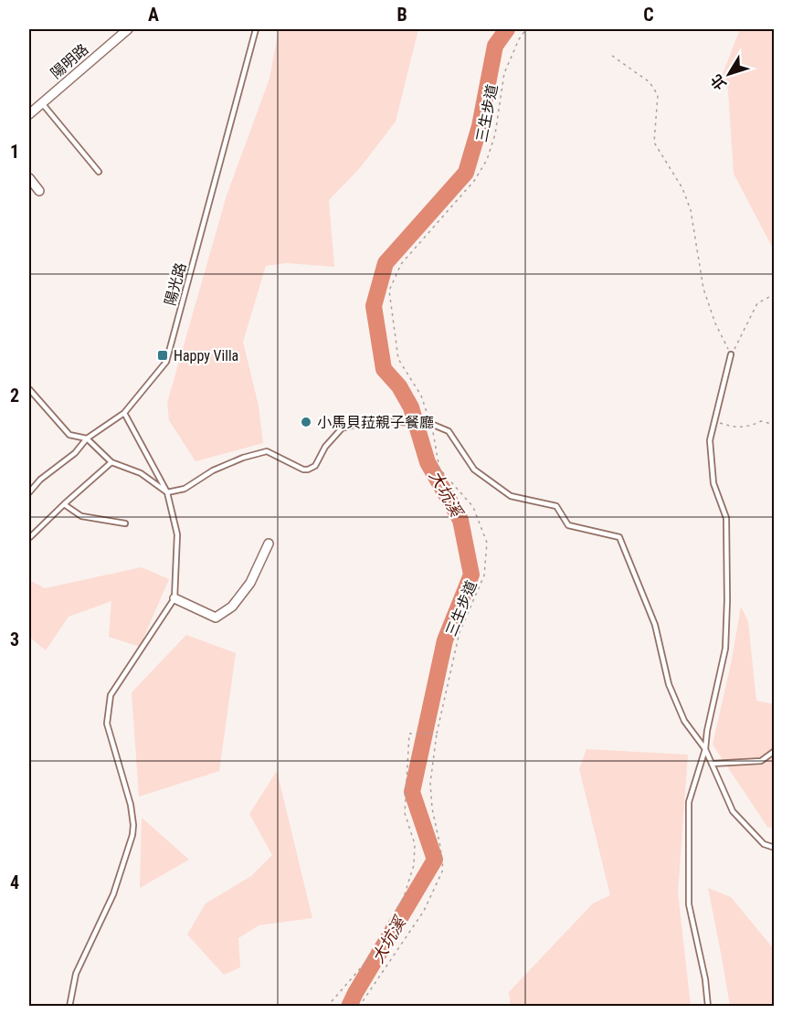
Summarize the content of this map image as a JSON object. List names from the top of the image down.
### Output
{
  "streets": {
    "street": ["陽明路"],
    "lane": ["陽光路"],
    "path": ["三生步道"]
  },
  "water": ["大坑溪"],
  "places": {
    "transit": ["Happy Villa"],
    "other": ["小馬貝菈親子餐廳"]
  },
  "north": "bottom left",
  "grid": {
    "columns": ["A", "B", "C"],
    "rows": [
      "1",
      "2",
      "3",
      "4"
    ]
  }
}
